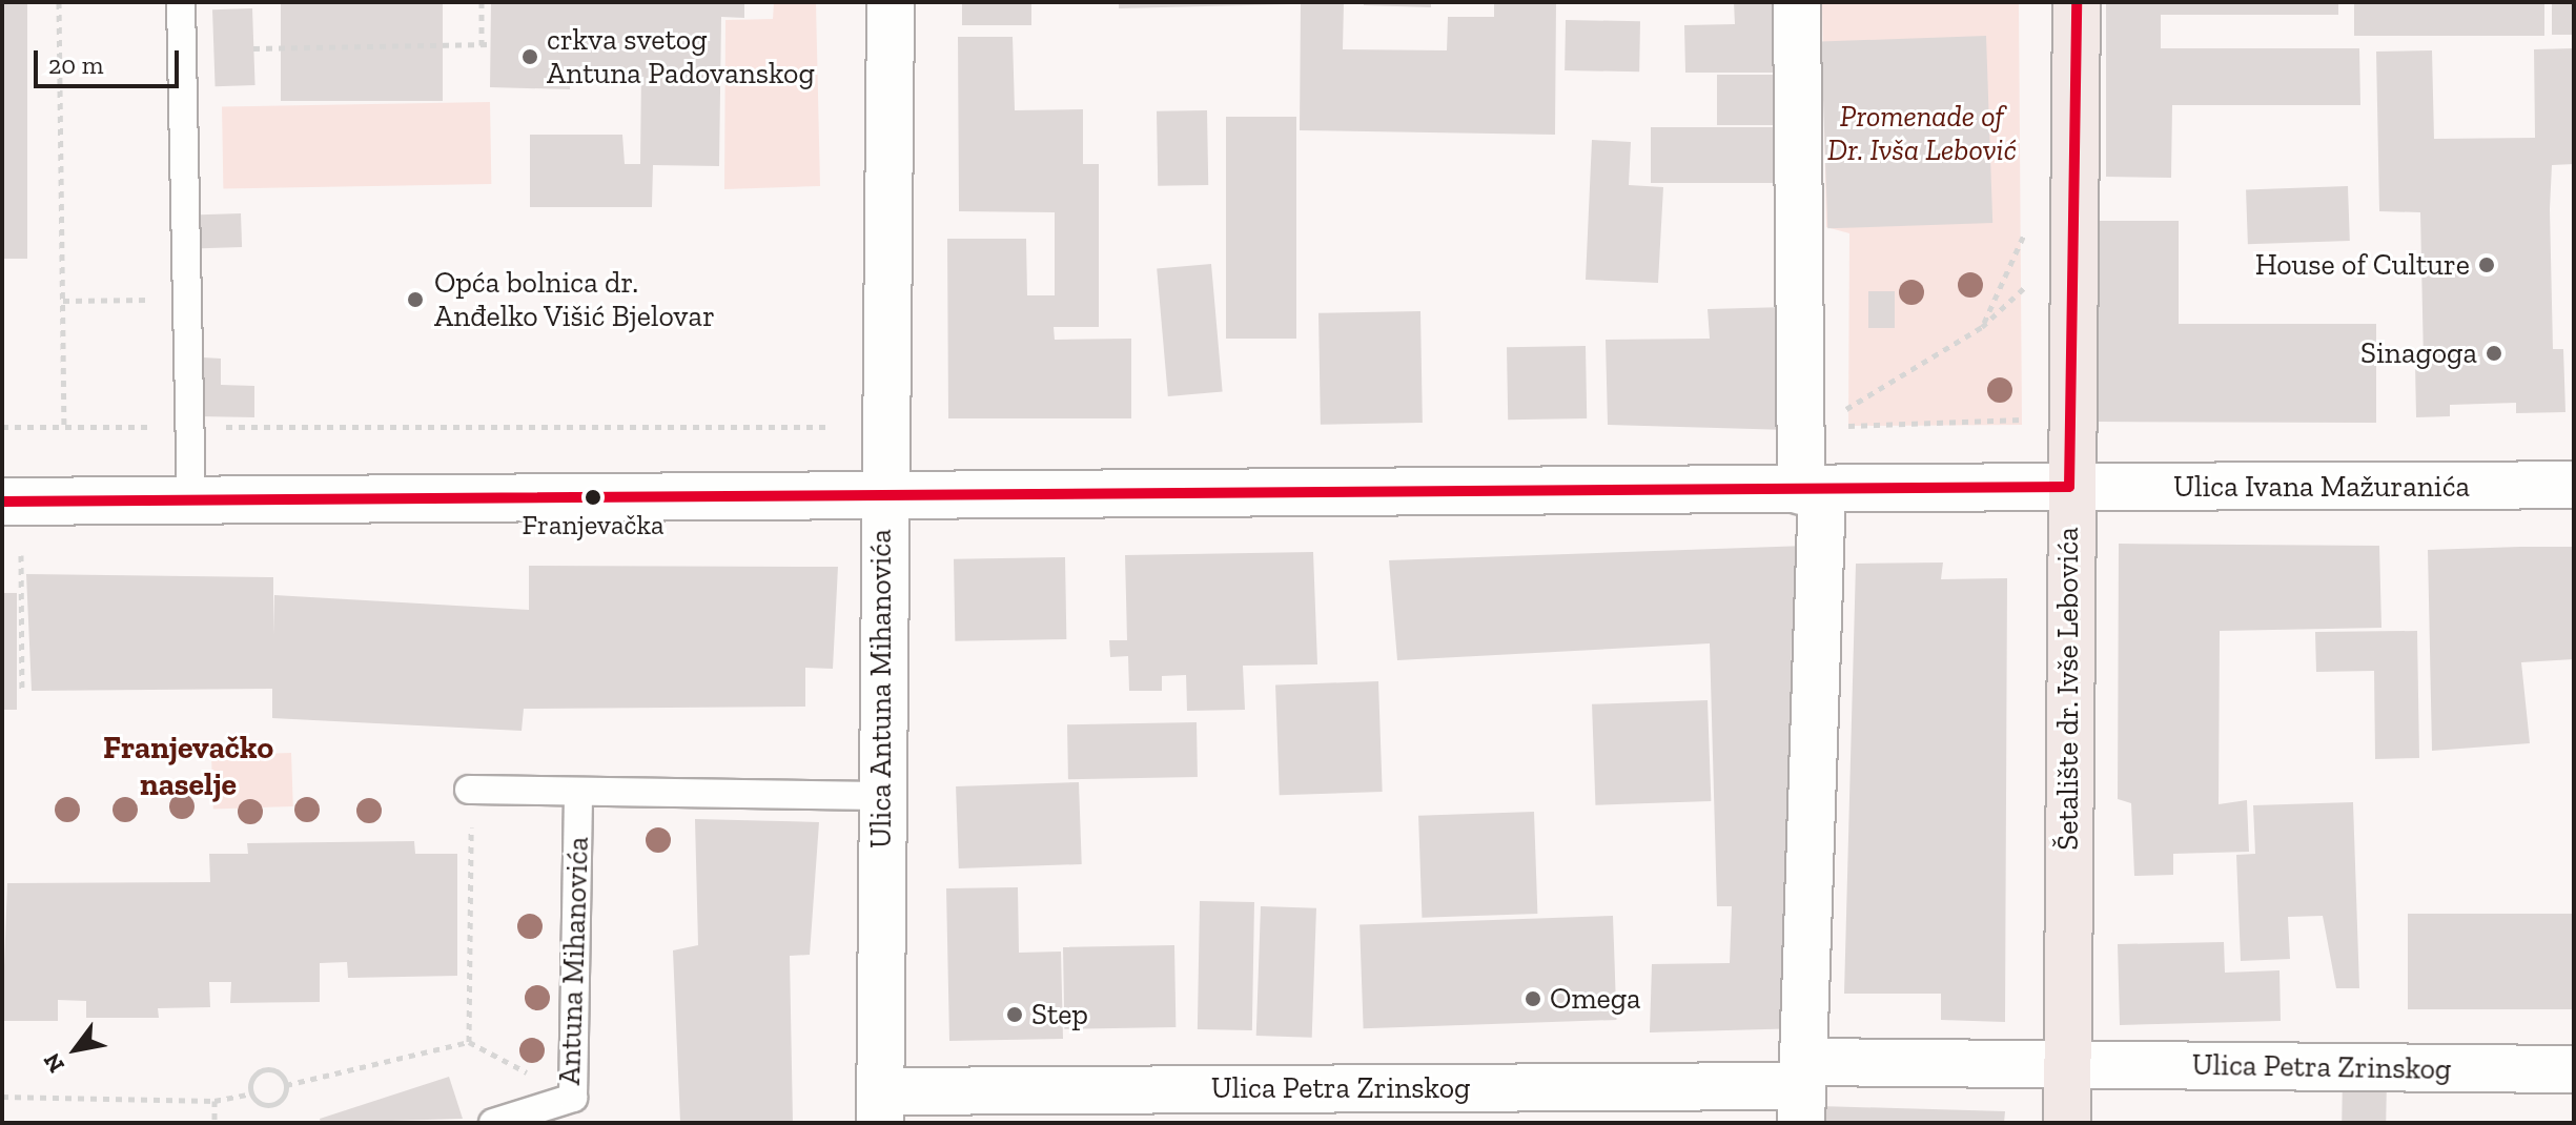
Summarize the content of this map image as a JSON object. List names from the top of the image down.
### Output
{
  "streets": {
    "main road": ["Šetalište dr. Ivše Lebovića"],
    "street": ["Ulica Ivana Mažuranića", "Ulica Antuna Mihanovića", "Ulica Petra Zrinskog"],
    "lane": ["Antuna Mihanovića"]
  },
  "crossings": [
    ["Ulica Ivana Mažuranića", "Ulica Antuna Mihanovića"],
    ["Ulica Ivana Mažuranića", "Šetalište dr. Ivše Lebovića"],
    ["Ulica Antuna Mihanovića", "Antuna Mihanovića"],
    ["Ulica Antuna Mihanovića", "Ulica Petra Zrinskog"],
    ["Šetalište dr. Ivše Lebovića", "Ulica Petra Zrinskog"]
  ],
  "districts": ["Franjevačko naselje"],
  "parks": ["Promenade of Dr. Ivša Lebović"],
  "places": [
    "crkva svetog Antuna Padovanskog",
    "House of Culture",
    "Opća bolnica dr. Anđelko Višić Bjelovar",
    "Sinagoga",
    "Franjevačka",
    "Omega",
    "Step"
  ],
  "scale_bar": "20 m",
  "north": "bottom left"
}
